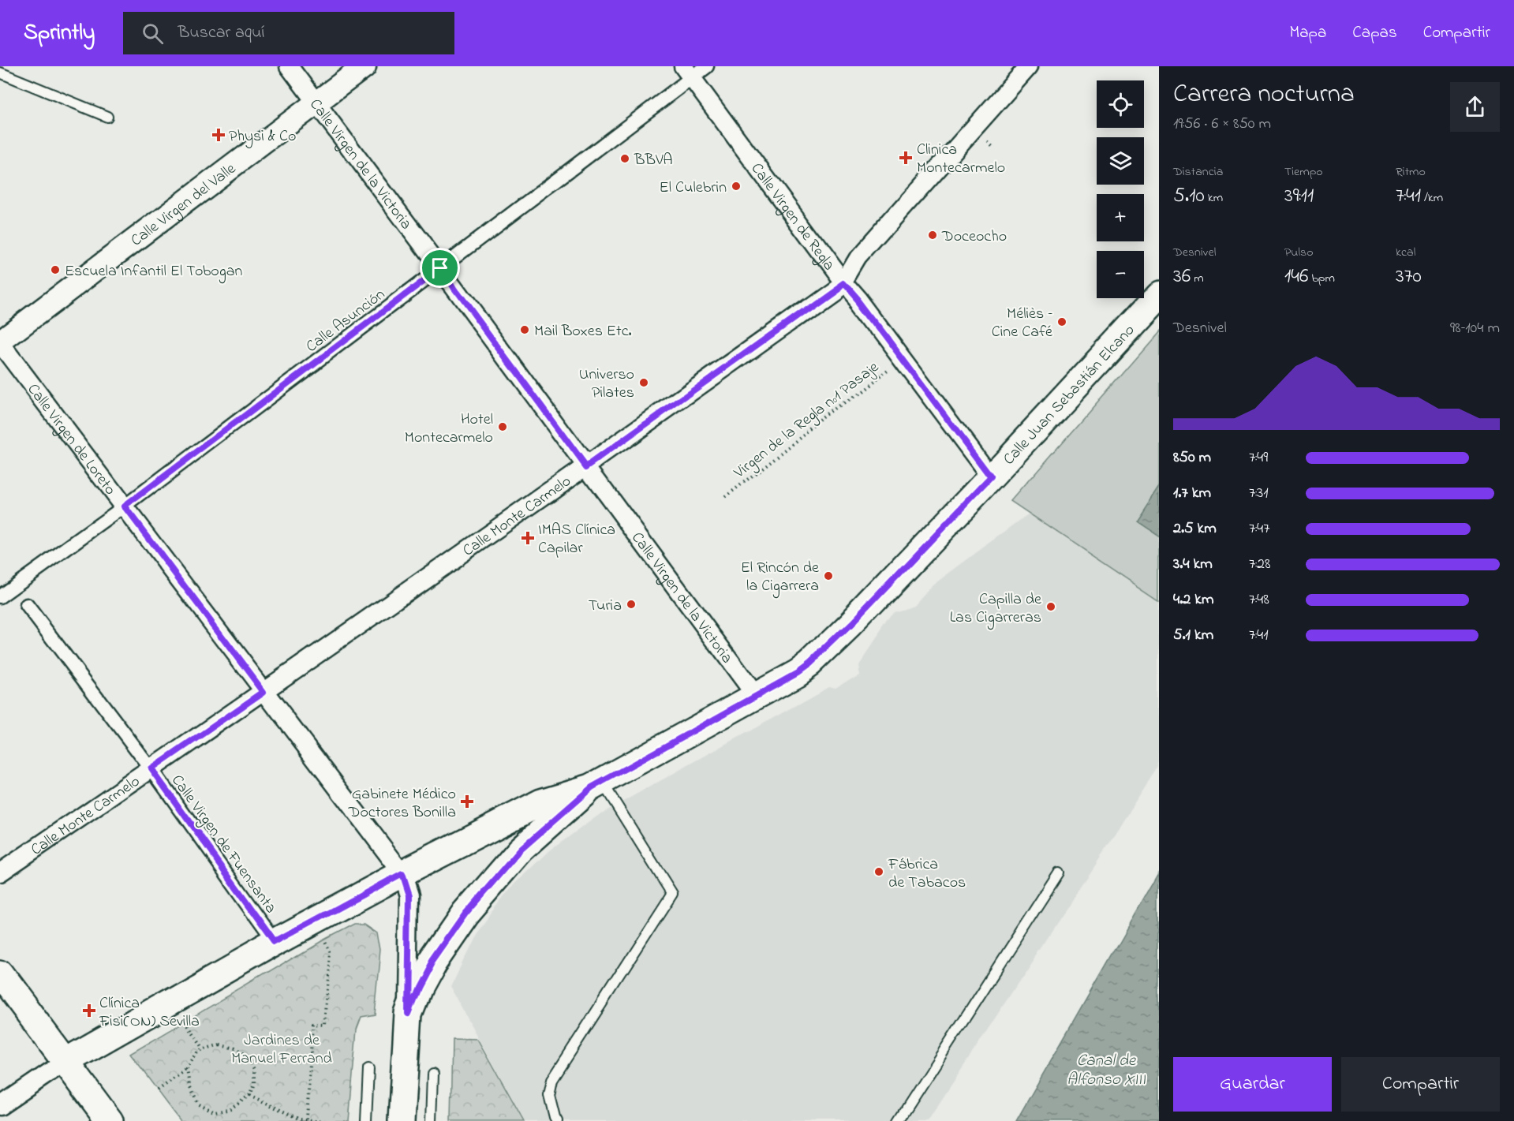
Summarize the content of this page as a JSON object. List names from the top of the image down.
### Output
{
  "streets": {
    "main road": ["Calle Juan Sebastián Elcano"],
    "street": [
      "Calle Virgen de la Victoria",
      "Calle Virgen del Valle",
      "Calle Virgen de Regla",
      "Calle Asunción",
      "Calle Virgen de Loreto",
      "Calle Monte Carmelo",
      "Calle Virgen de Fuensanta"
    ],
    "path": ["Virgen de la Regla nº1 Pasaje"]
  },
  "crossings": [
    ["Calle Virgen de la Victoria", "Calle Virgen del Valle"],
    ["Calle Virgen de la Victoria", "Calle Asunción"],
    ["Calle Virgen de la Victoria", "Calle Juan Sebastián Elcano"],
    ["Calle Virgen de la Victoria", "Calle Monte Carmelo"],
    ["Calle Virgen del Valle", "Calle Virgen de Loreto"],
    ["Calle Virgen de Regla", "Calle Asunción"],
    ["Calle Virgen de Regla", "Calle Juan Sebastián Elcano"],
    ["Calle Virgen de Regla", "Virgen de la Regla nº1 Pasaje"],
    ["Calle Virgen de Regla", "Calle Monte Carmelo"],
    ["Calle Asunción", "Calle Virgen de Loreto"],
    ["Calle Juan Sebastián Elcano", "Calle Virgen de Loreto"],
    ["Calle Juan Sebastián Elcano", "Calle Virgen de Fuensanta"],
    ["Calle Virgen de Loreto", "Calle Monte Carmelo"],
    ["Calle Monte Carmelo", "Calle Virgen de Fuensanta"]
  ],
  "water": ["Canal de Alfonso XIII"],
  "parks": ["Jardines de Manuel Ferrand"],
  "places": {
    "health": [
      "Physi & Co",
      "Clinica Montecarmelo",
      "IMAS Clínica Capilar",
      "Gabinete Médico Doctores Bonilla",
      "Clínica Fisi(ON) Sevilla"
    ],
    "other": [
      "BBVA",
      "El Culebrin",
      "Doceocho",
      "Escuela Infantil El Tobogan",
      "Méliès – Cine Café",
      "Mail Boxes Etc.",
      "Universo Pilates",
      "Hotel Montecarmelo",
      "El Rincón de la Cigarrera",
      "Turia",
      "Capilla de Las Cigarreras",
      "Fábrica de Tabacos"
    ]
  },
  "page": {
    "header": "Sprintly",
    "search": "Buscar aquí",
    "nav": ["Mapa", "Capas", "Compartir"],
    "heading": ["Carrera nocturna", "19:56 · 6 × 850 m"],
    "map_buttons": ["+", "−"],
    "stats": [
      ["Distancia", "5.10 km"],
      ["Tiempo", "39:11"],
      ["Ritmo", "7:41 /km"],
      ["Desnivel", "36 m"],
      ["Pulso", "146 bpm"],
      ["kcal", "370"]
    ],
    "chart": ["Desnivel", "98–104 m"],
    "list": [
      {
        "name": "850 m",
        "note": "7:49"
      },
      {
        "name": "1.7 km",
        "note": "7:31"
      },
      {
        "name": "2.5 km",
        "note": "7:47"
      },
      {
        "name": "3.4 km",
        "note": "7:28"
      },
      {
        "name": "4.2 km",
        "note": "7:48"
      },
      {
        "name": "5.1 km",
        "note": "7:41"
      }
    ],
    "buttons": ["Guardar", "Compartir"]
  }
}
